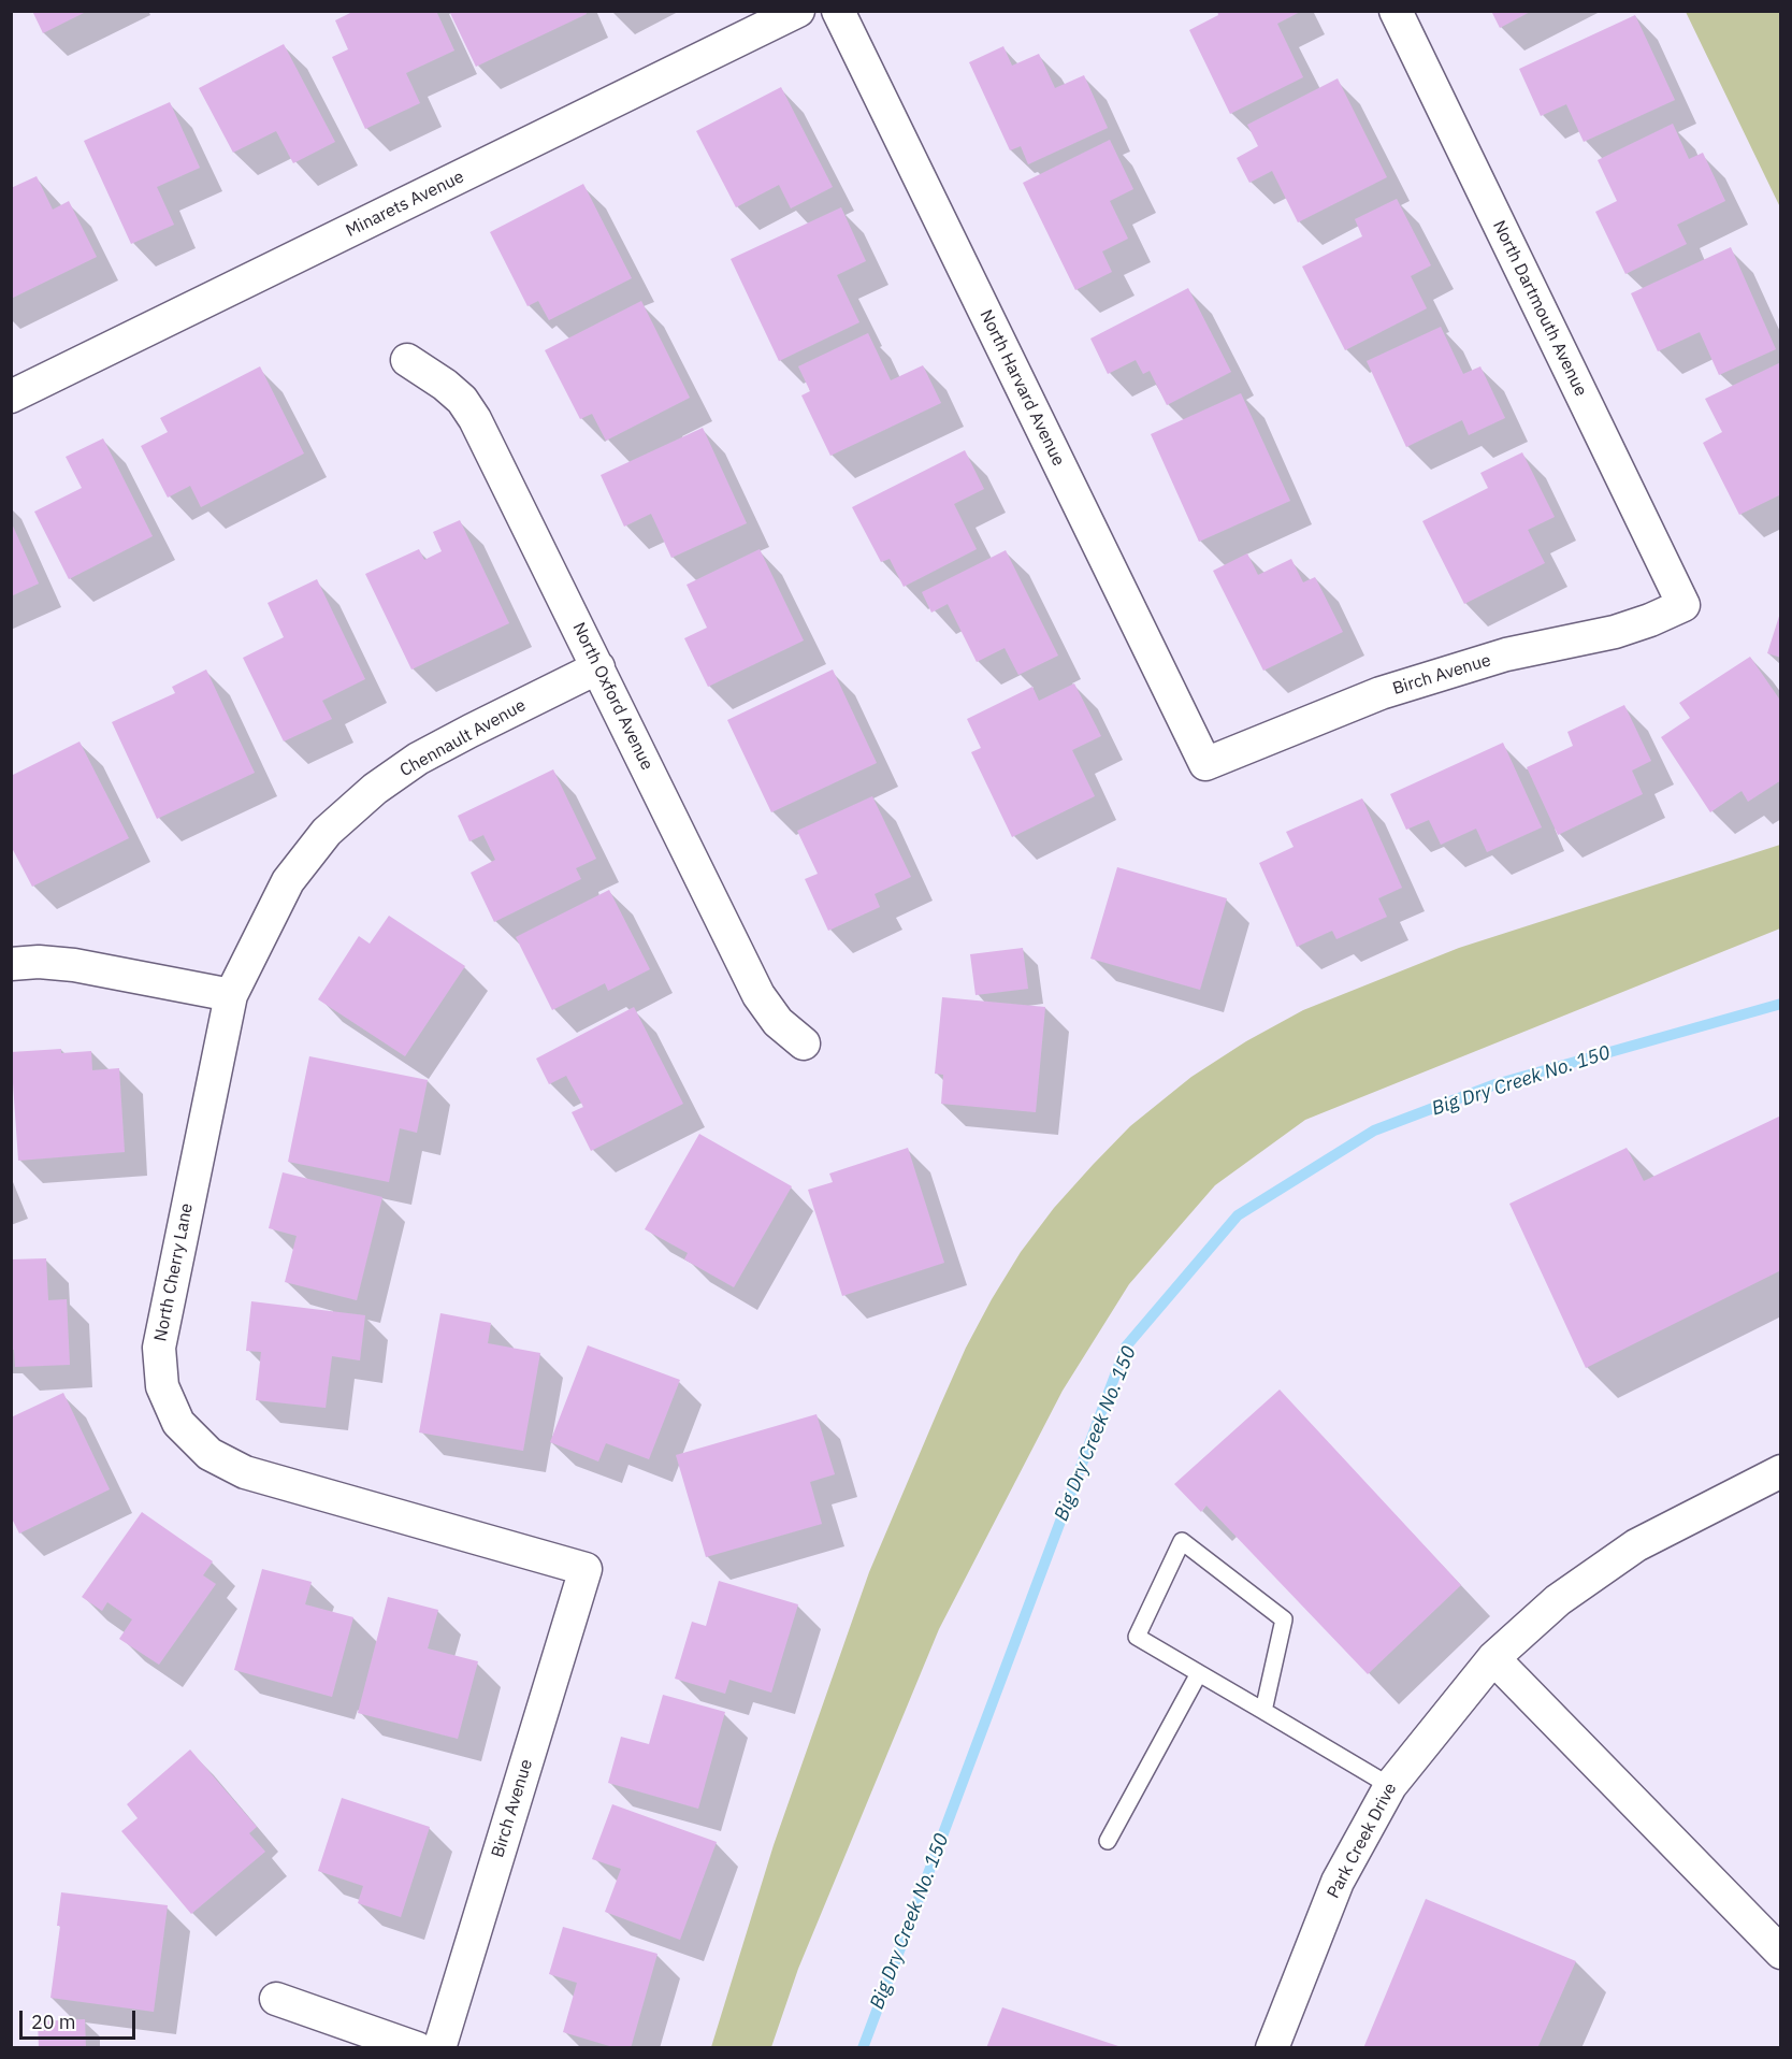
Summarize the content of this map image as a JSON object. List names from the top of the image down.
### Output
{
  "streets": {
    "street": [
      "Minarets Avenue",
      "North Dartmouth Avenue",
      "North Harvard Avenue",
      "Birch Avenue",
      "North Oxford Avenue",
      "Chennault Avenue",
      "North Cherry Lane",
      "Park Creek Drive"
    ]
  },
  "crossings": [
    ["North Dartmouth Avenue", "Birch Avenue"],
    ["North Harvard Avenue", "Birch Avenue"],
    ["Birch Avenue", "North Cherry Lane"],
    ["North Oxford Avenue", "Chennault Avenue"],
    ["Chennault Avenue", "North Cherry Lane"]
  ],
  "water": ["Big Dry Creek No. 150"],
  "scale_bar": "20 m"
}
